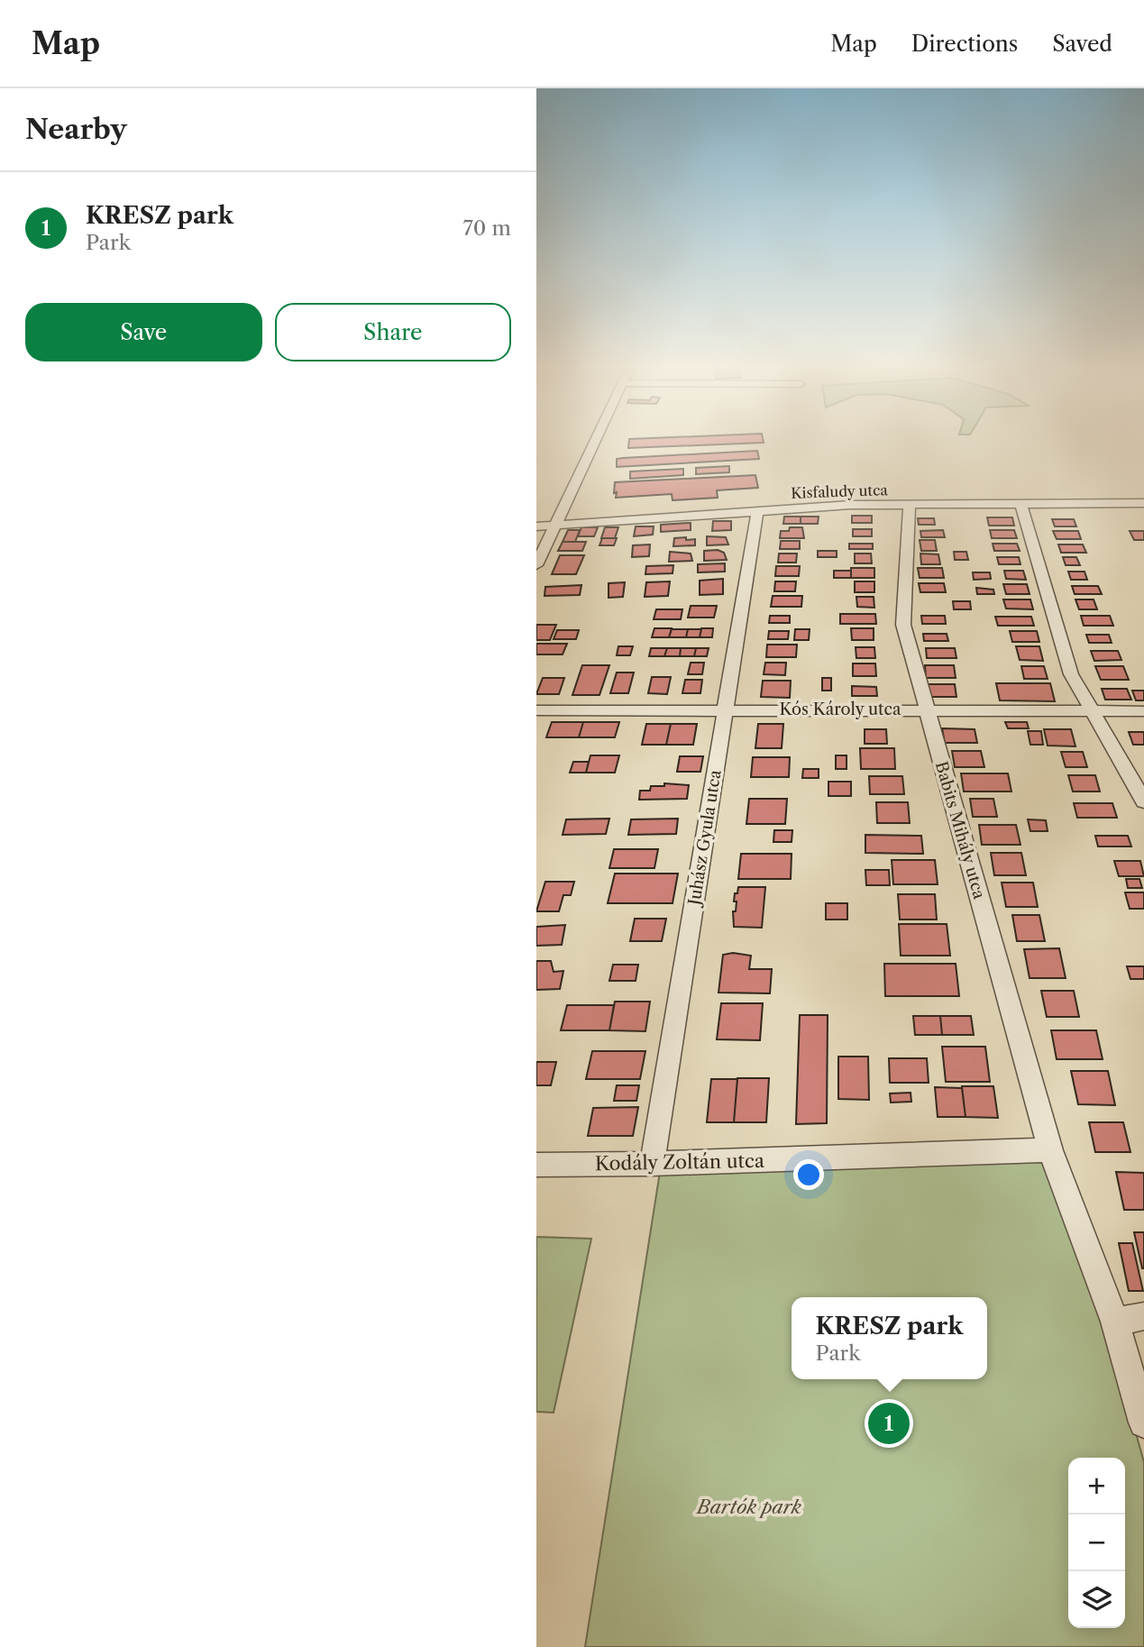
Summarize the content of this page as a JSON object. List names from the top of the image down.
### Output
{
  "streets": {
    "street": [
      "Kisfaludy utca",
      "Kós Károly utca",
      "Babits Mihály utca",
      "Juhász Gyula utca",
      "Kodály Zoltán utca"
    ]
  },
  "crossings": [
    ["Kisfaludy utca", "Babits Mihály utca"],
    ["Kisfaludy utca", "Juhász Gyula utca"],
    ["Kós Károly utca", "Babits Mihály utca"],
    ["Kós Károly utca", "Juhász Gyula utca"],
    ["Babits Mihály utca", "Kodály Zoltán utca"],
    ["Juhász Gyula utca", "Kodály Zoltán utca"]
  ],
  "parks": ["Bartók park"],
  "page": {
    "header": "Map",
    "nav": ["Map", "Directions", "Saved"],
    "heading": "Nearby",
    "list": [
      {
        "mark": "1",
        "name": "KRESZ park",
        "note": "Park",
        "value": "70 m"
      }
    ],
    "buttons": ["Save", "Share"],
    "popup": ["KRESZ park", "Park"],
    "pins": "1",
    "map_buttons": ["+", "−"]
  }
}
